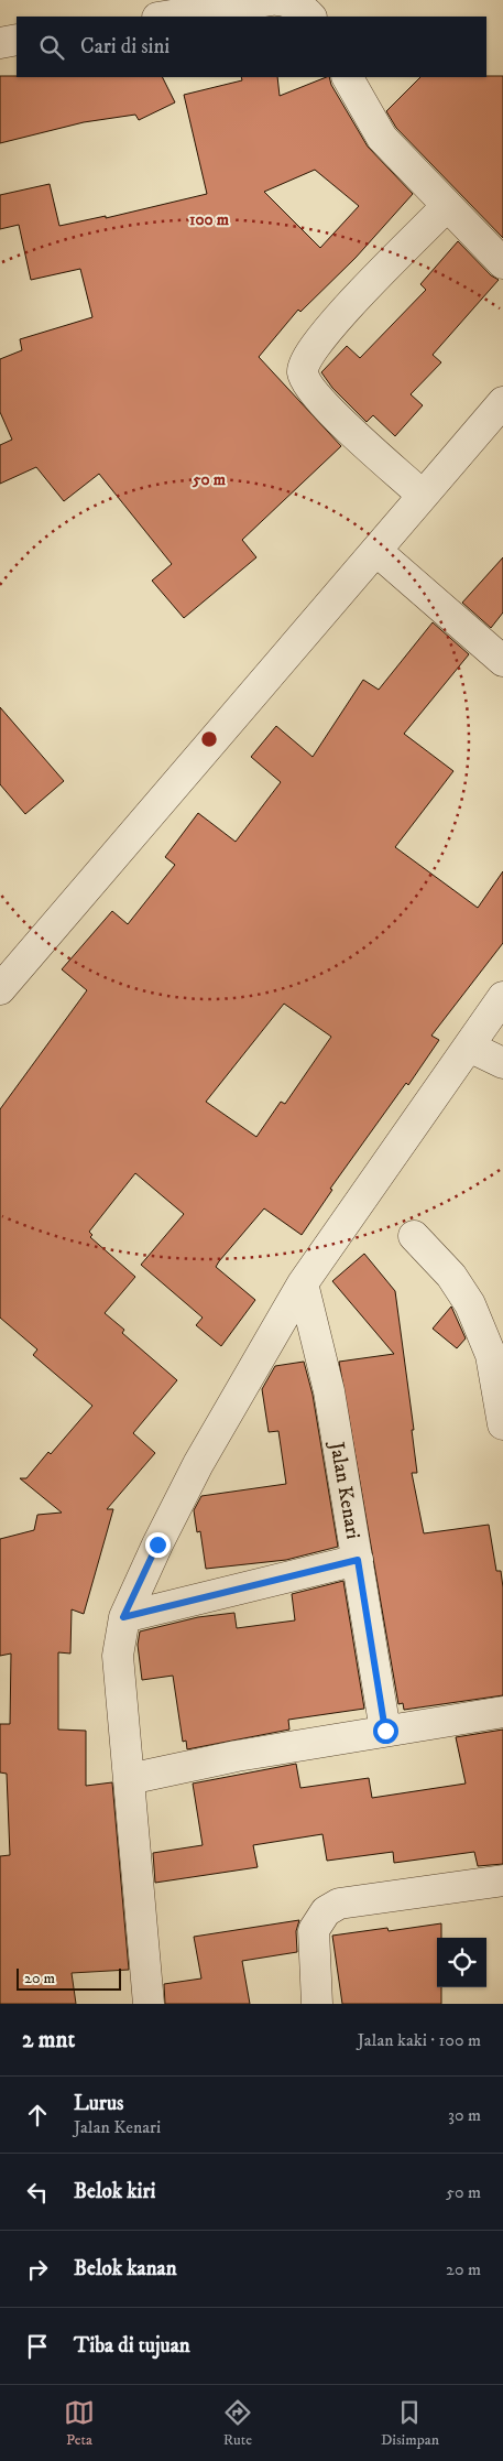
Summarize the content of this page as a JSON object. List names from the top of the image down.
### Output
{
  "streets": {
    "street": ["Jalan Kenari"]
  },
  "scale_bar": "20 m",
  "page": {
    "search": "Cari di sini",
    "scale": "20 m",
    "heading": ["2 mnt", "Jalan kaki · 100 m"],
    "list": [
      ["Lurus", "Jalan Kenari", "30 m"],
      ["Belok kiri", "50 m"],
      ["Belok kanan", "20 m"],
      "Tiba di tujuan"
    ],
    "nav": ["Peta", "Rute", "Disimpan"]
  },
  "rings": ["100 m", "50 m"]
}
